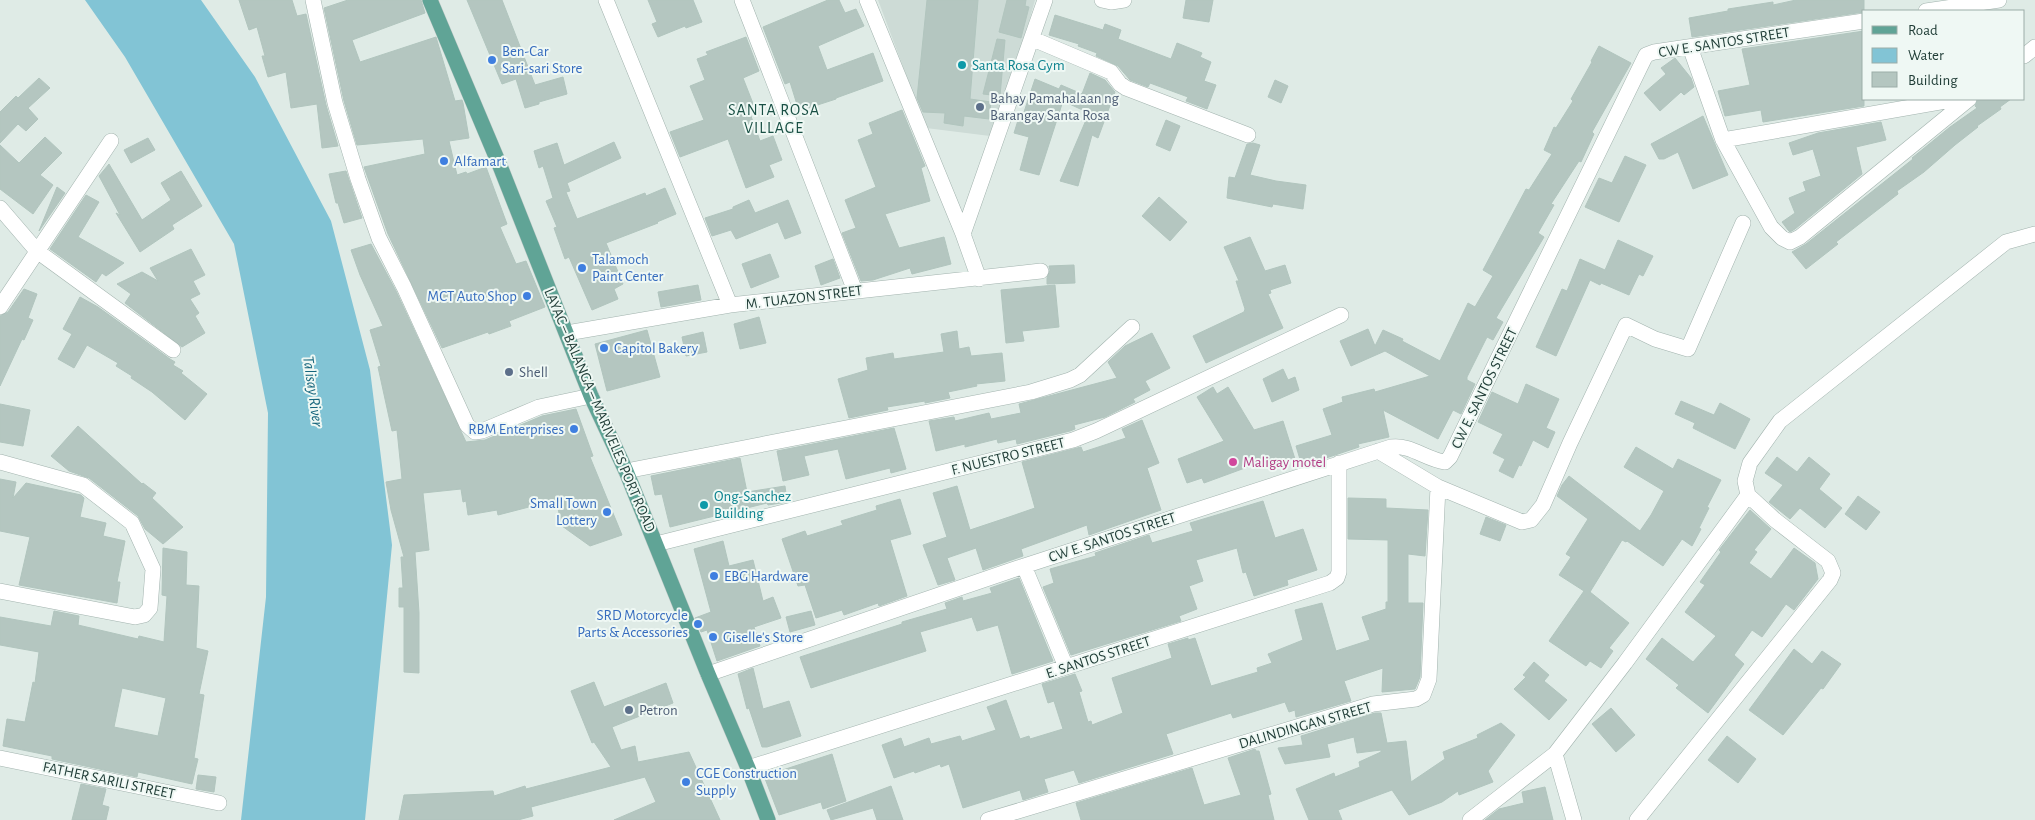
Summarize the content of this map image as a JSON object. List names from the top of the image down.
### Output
{
  "streets": {
    "main road": ["LAYAC – BALANGA – MARIVELES PORT ROAD"],
    "street": [
      "CW E. SANTOS STREET",
      "M. TUAZON STREET",
      "F. NUESTRO STREET",
      "E. SANTOS STREET",
      "DALINDINGAN STREET",
      "FATHER SARILI STREET"
    ]
  },
  "crossings": [
    ["CW E. SANTOS STREET", "LAYAC – BALANGA – MARIVELES PORT ROAD"],
    ["CW E. SANTOS STREET", "E. SANTOS STREET"],
    ["M. TUAZON STREET", "LAYAC – BALANGA – MARIVELES PORT ROAD"],
    ["LAYAC – BALANGA – MARIVELES PORT ROAD", "F. NUESTRO STREET"],
    ["LAYAC – BALANGA – MARIVELES PORT ROAD", "E. SANTOS STREET"]
  ],
  "districts": ["SANTA ROSA VILLAGE"],
  "water": ["Talisay River"],
  "places": [
    "Ben-Car Sari-sari Store",
    "Santa Rosa Gym",
    "Bahay Pamahalaan ng Barangay Santa Rosa",
    "Alfamart",
    "Talamoch Paint Center",
    "MCT Auto Shop",
    "Capitol Bakery",
    "Shell",
    "RBM Enterprises",
    "Maligay motel",
    "Ong-Sanchez Building",
    "Small Town Lottery",
    "EBG Hardware",
    "SRD Motorcycle Parts & Accessories",
    "Giselle's Store",
    "Petron",
    "CGE Construction Supply"
  ],
  "legend": ["Road", "Water", "Building"]
}
